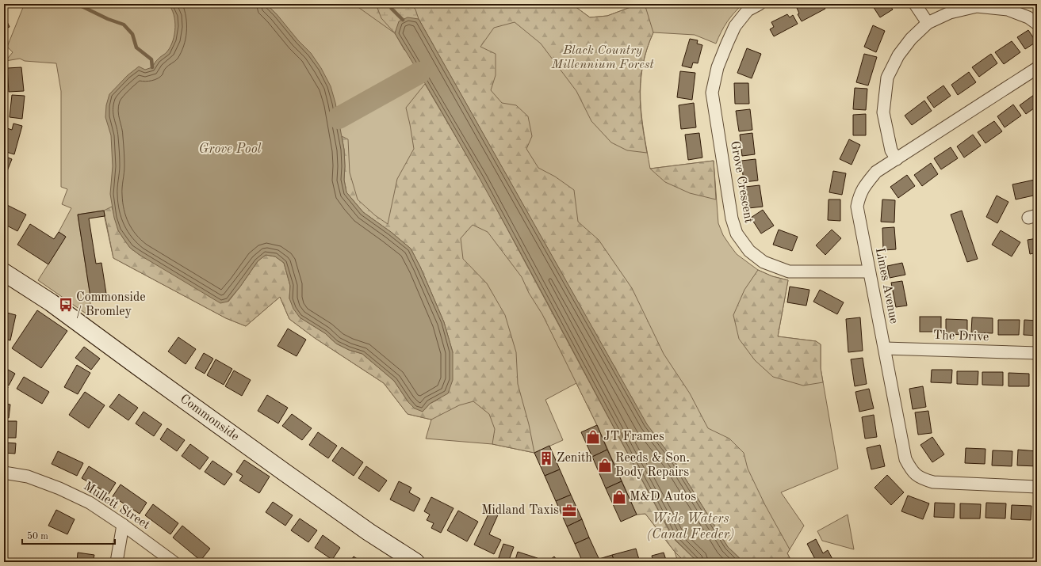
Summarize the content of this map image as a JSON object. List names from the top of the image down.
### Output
{
  "streets": {
    "main road": ["Commonside"],
    "street": [
      "Grove Crescent",
      "Limes Avenue",
      "The Drive",
      "Mullett Street"
    ]
  },
  "crossings": [
    ["Grove Crescent", "Limes Avenue"],
    ["Limes Avenue", "The Drive"]
  ],
  "water": ["Grove Pool", "Wide Waters (Canal Feeder)"],
  "parks": ["Black Country Millennium Forest"],
  "places": {
    "bus stop": ["Commonside / Bromley"],
    "shop": ["JT Frames", "Reeds & Son. Body Repairs", "M&D Autos"],
    "building": ["Zenith"],
    "office": ["Midland Taxis"]
  },
  "scale_bar": "50 m"
}
